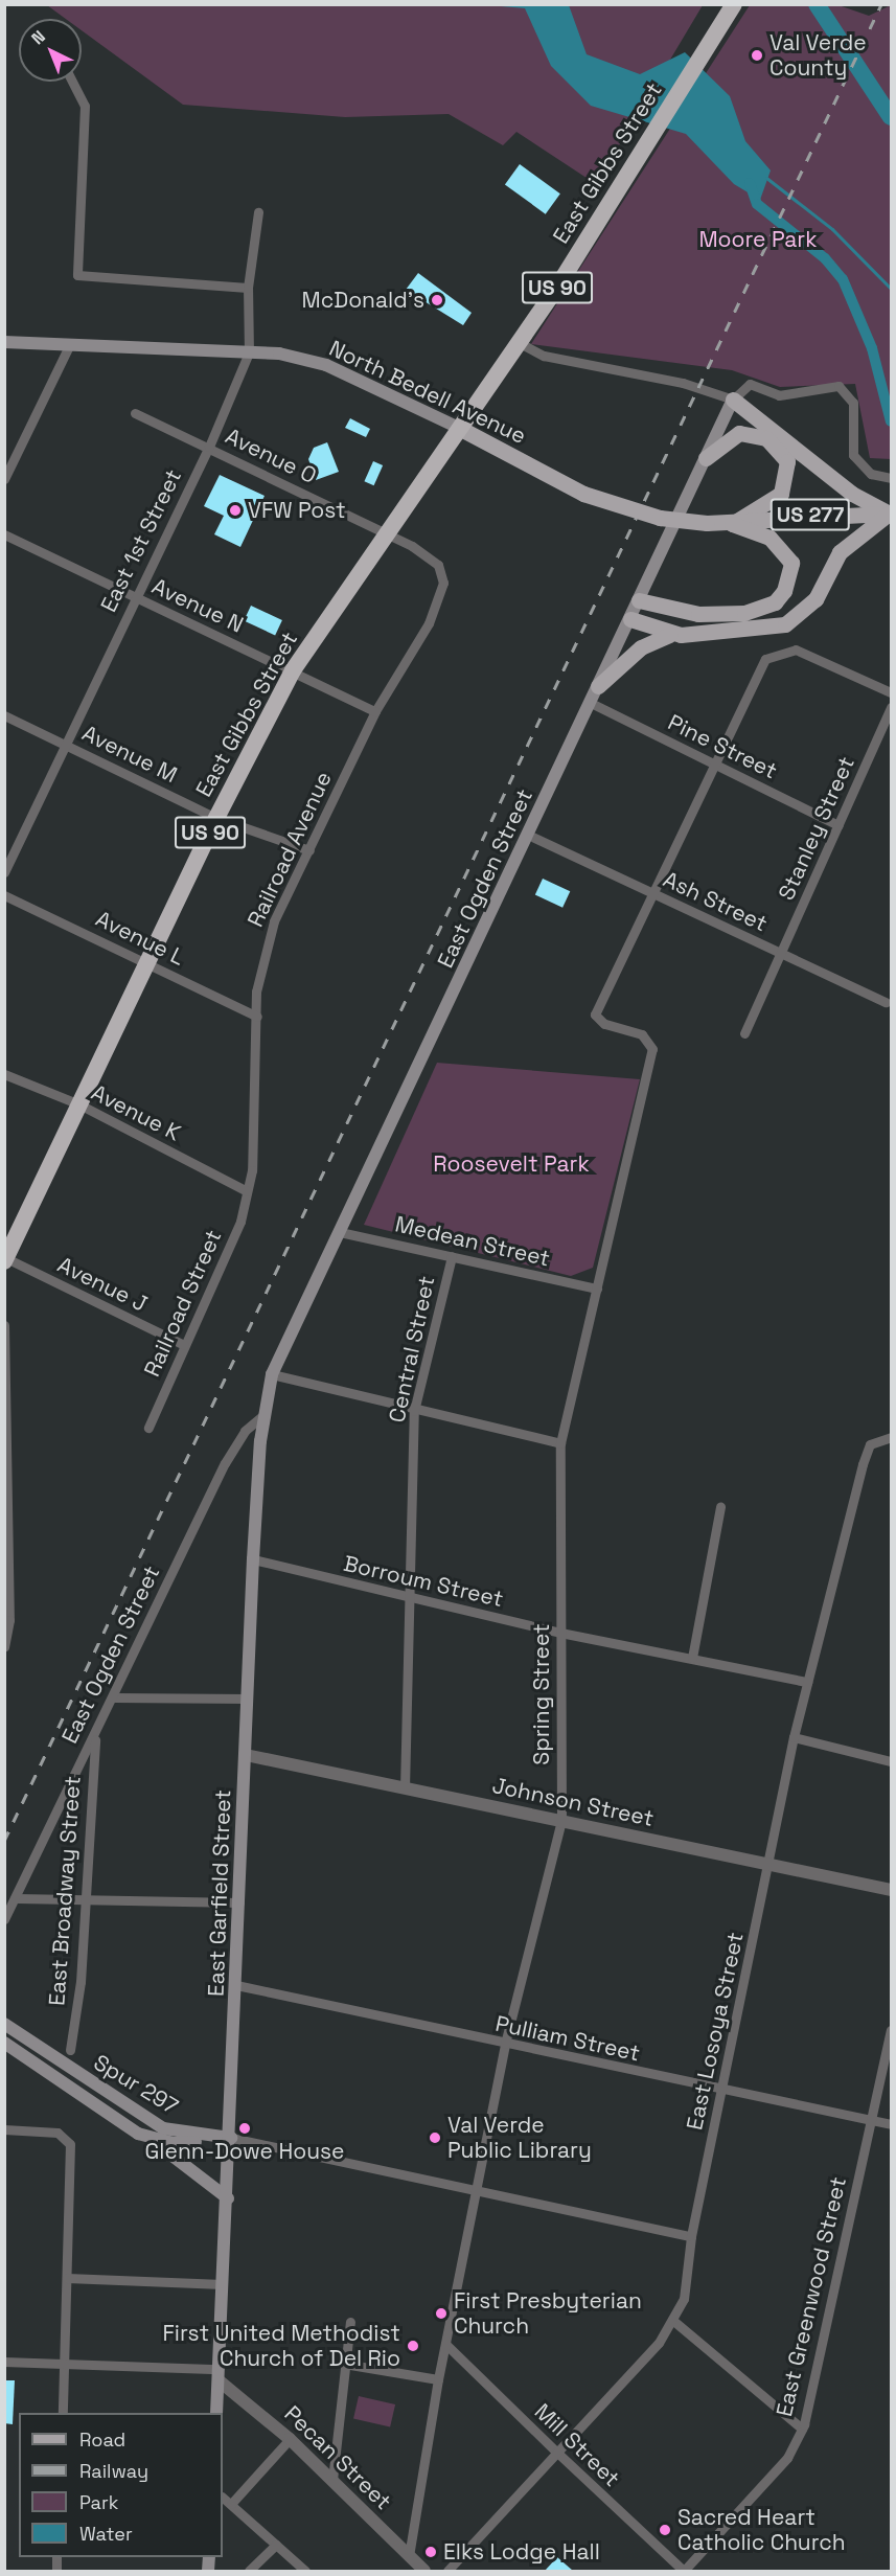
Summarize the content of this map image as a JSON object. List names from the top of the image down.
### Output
{
  "streets": {
    "highway": ["East Gibbs Street", "US 90"],
    "main road": [
      "North Bedell Avenue",
      "US 277",
      "East Ogden Street",
      "East Garfield Street",
      "Spur 297"
    ],
    "street": [
      "Avenue O",
      "East 1st Street",
      "Avenue N",
      "Pine Street",
      "Avenue M",
      "Stanley Street",
      "Railroad Avenue",
      "Ash Street",
      "Avenue L",
      "Avenue K",
      "Medean Street",
      "Avenue J",
      "Railroad Street",
      "Central Street",
      "Borroum Street",
      "Spring Street",
      "Johnson Street",
      "East Broadway Street",
      "East Losoya Street",
      "Pulliam Street",
      "East Greenwood Street",
      "Mill Street",
      "Pecan Street"
    ]
  },
  "crossings": [
    ["East Gibbs Street", "North Bedell Avenue"],
    ["East Gibbs Street", "Avenue O"],
    ["East Gibbs Street", "Avenue N"],
    ["East Gibbs Street", "Avenue M"],
    ["East Gibbs Street", "Avenue L"],
    ["East Gibbs Street", "Avenue K"],
    ["East Gibbs Street", "Avenue J"],
    ["North Bedell Avenue", "US 277"],
    ["North Bedell Avenue", "East 1st Street"],
    ["Avenue O", "East 1st Street"],
    ["Avenue O", "Railroad Avenue"],
    ["East 1st Street", "Avenue N"],
    ["East 1st Street", "Avenue M"],
    ["Avenue N", "Railroad Avenue"],
    ["Pine Street", "Stanley Street"],
    ["Pine Street", "East Ogden Street"],
    ["Avenue M", "Railroad Avenue"],
    ["Stanley Street", "Ash Street"],
    ["Railroad Avenue", "Avenue L"],
    ["Railroad Avenue", "Avenue K"],
    ["Railroad Avenue", "Railroad Street"],
    ["East Ogden Street", "Ash Street"],
    ["East Ogden Street", "Medean Street"],
    ["East Ogden Street", "East Broadway Street"],
    ["East Ogden Street", "East Garfield Street"],
    ["Ash Street", "Spring Street"],
    ["Avenue K", "Railroad Street"],
    ["Medean Street", "Central Street"],
    ["Medean Street", "Spring Street"],
    ["Avenue J", "Railroad Street"],
    ["Central Street", "Borroum Street"],
    ["Central Street", "Johnson Street"],
    ["Borroum Street", "Spring Street"],
    ["Borroum Street", "East Garfield Street"],
    ["Borroum Street", "East Losoya Street"],
    ["Spring Street", "Johnson Street"],
    ["Spring Street", "Pulliam Street"],
    ["Spring Street", "Mill Street"],
    ["Spring Street", "Pecan Street"],
    ["Johnson Street", "East Garfield Street"],
    ["Johnson Street", "East Losoya Street"],
    ["East Garfield Street", "Pulliam Street"],
    ["East Garfield Street", "Spur 297"],
    ["East Garfield Street", "Pecan Street"],
    ["East Losoya Street", "Pulliam Street"],
    ["East Losoya Street", "Mill Street"],
    ["Pulliam Street", "East Greenwood Street"],
    ["East Greenwood Street", "Mill Street"]
  ],
  "parks": ["Moore Park", "Roosevelt Park"],
  "places": [
    "Val Verde County",
    "McDonald's",
    "VFW Post",
    "Glenn-Dowe House",
    "Val Verde Public Library",
    "First Presbyterian Church",
    "First United Methodist Church of Del Rio",
    "Sacred Heart Catholic Church",
    "Elks Lodge Hall"
  ],
  "legend": [
    "Road",
    "Railway",
    "Park",
    "Water"
  ],
  "north": "top left"
}
